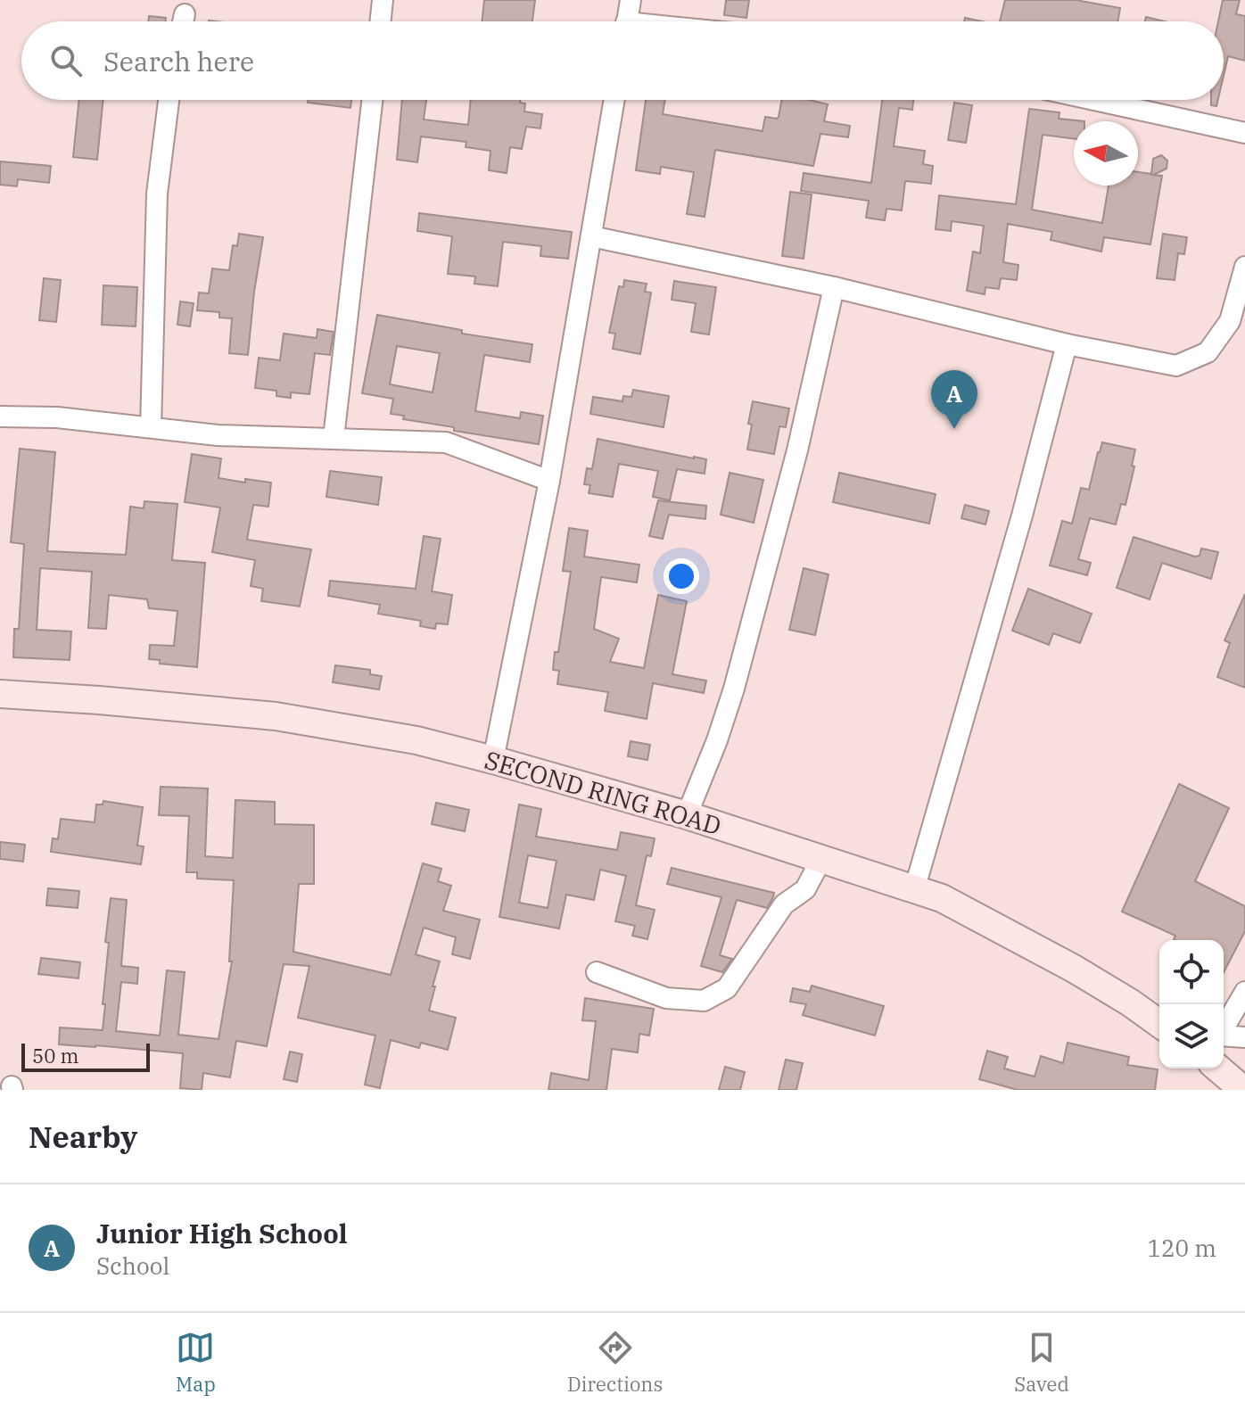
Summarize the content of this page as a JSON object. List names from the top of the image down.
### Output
{
  "streets": {
    "street": ["SECOND RING ROAD"]
  },
  "scale_bar": "50 m",
  "north": "left",
  "page": {
    "search": "Search here",
    "pins": "A",
    "scale": "50 m",
    "heading": "Nearby",
    "list": [
      {
        "mark": "A",
        "name": "Junior High School",
        "note": "School",
        "value": "120 m"
      }
    ],
    "nav": ["Map", "Directions", "Saved"]
  }
}
